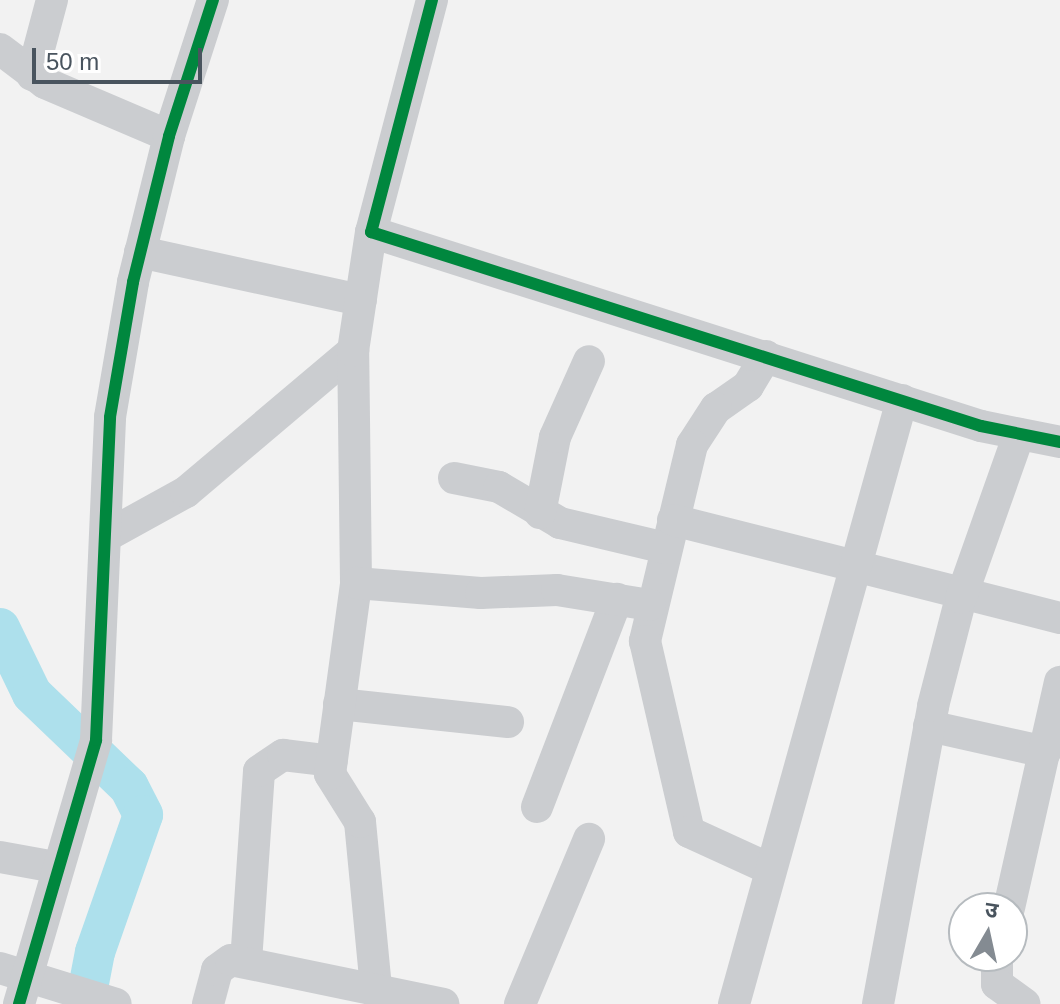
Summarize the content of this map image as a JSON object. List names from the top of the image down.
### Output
{
  "scale_bar": "50 m",
  "north": "top"
}
